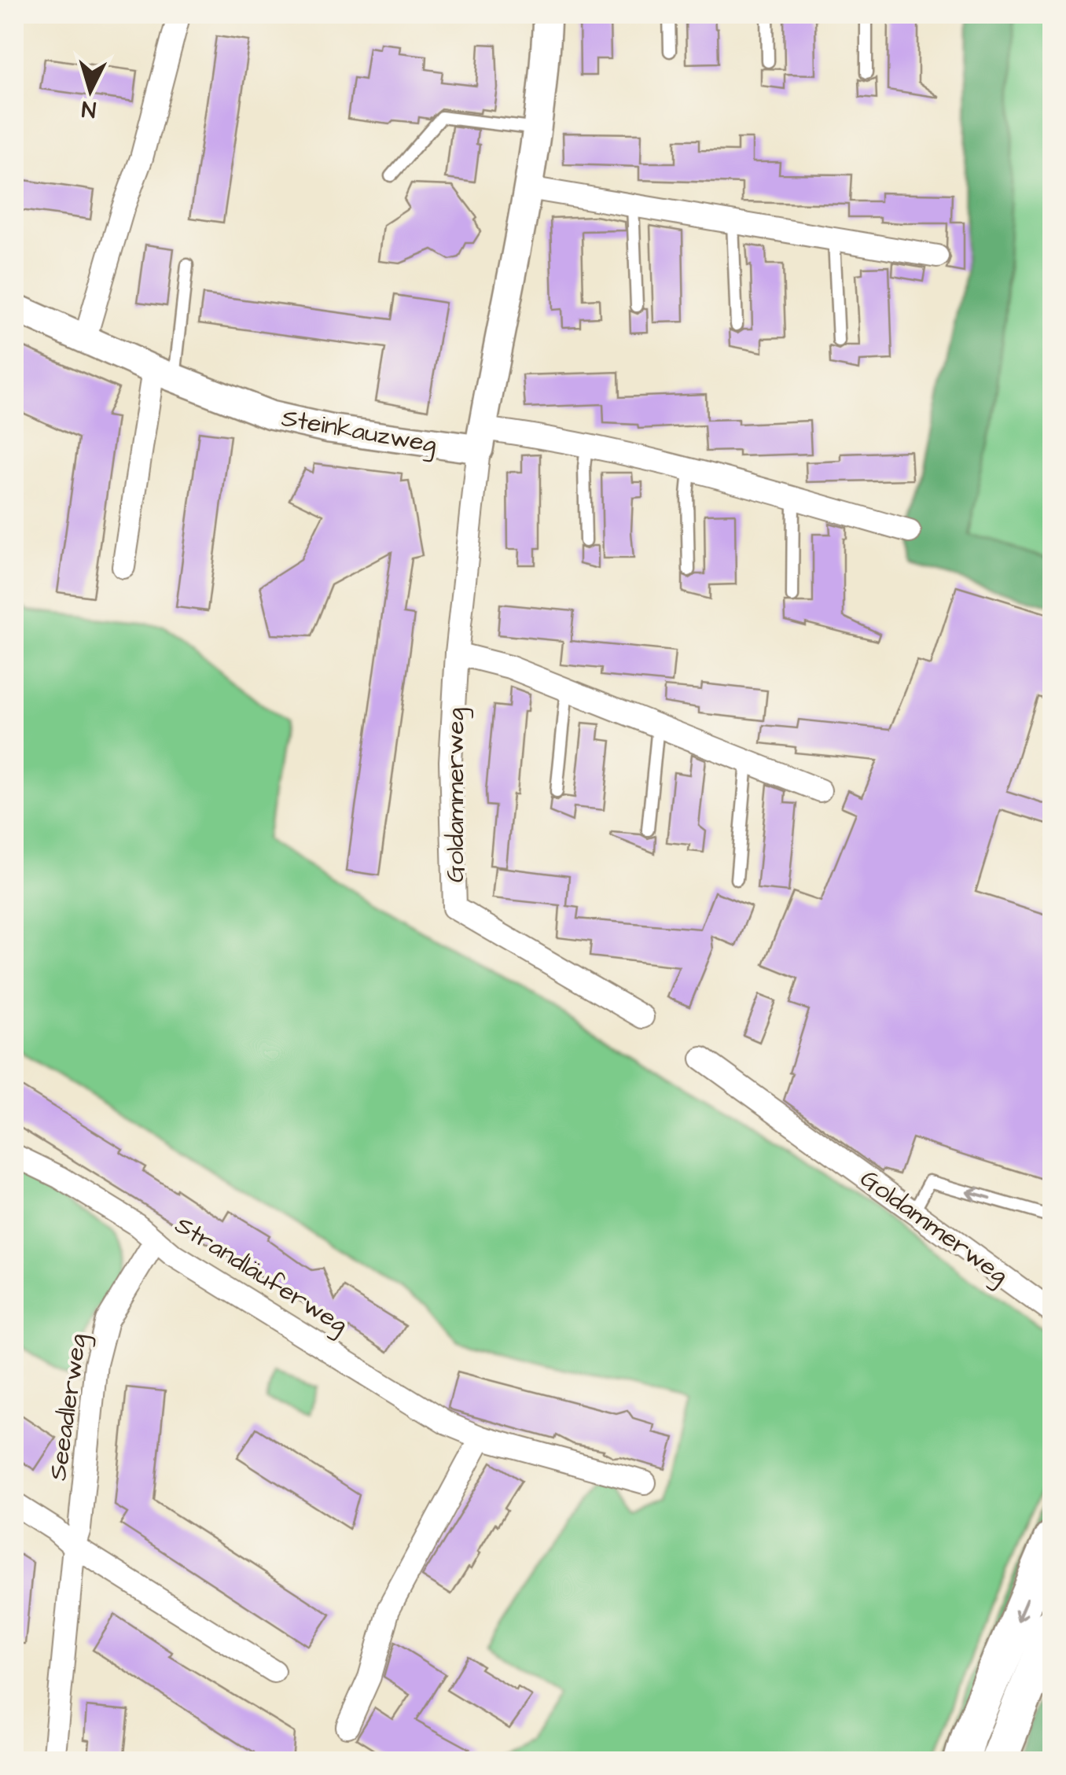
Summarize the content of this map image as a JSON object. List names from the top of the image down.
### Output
{
  "streets": {
    "street": [
      "Steinkauzweg",
      "Goldammerweg",
      "Strandläuferweg",
      "Seeadlerweg"
    ]
  },
  "crossings": [
    ["Steinkauzweg", "Goldammerweg"],
    ["Strandläuferweg", "Seeadlerweg"]
  ],
  "north": "bottom"
}
